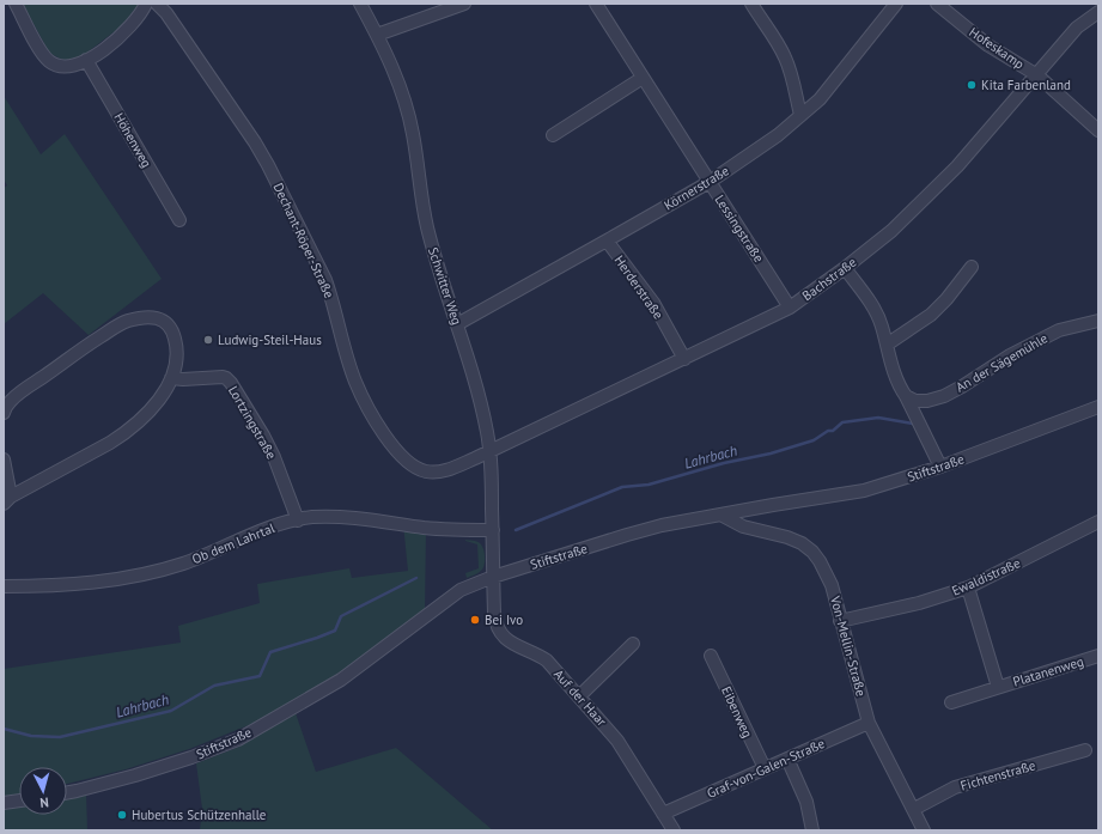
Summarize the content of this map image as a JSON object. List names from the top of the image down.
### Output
{
  "streets": {
    "street": [
      "Hofeskamp",
      "Höhenweg",
      "Körnerstraße",
      "Lessingstraße",
      "Dechant-Röper-Straße",
      "Bachstraße",
      "Schwitter Weg",
      "Herderstraße",
      "An der Sägemühle",
      "Lortzingstraße",
      "Stiftstraße",
      "Ob dem Lahrtal",
      "Ewaldistraße",
      "Von-Mellin-Straße",
      "Platanenweg",
      "Auf der Haar",
      "Eibenweg",
      "Graf-von-Galen-Straße",
      "Fichtenstraße"
    ]
  },
  "crossings": [
    ["Hofeskamp", "Bachstraße"],
    ["Körnerstraße", "Lessingstraße"],
    ["Körnerstraße", "Schwitter Weg"],
    ["Körnerstraße", "Herderstraße"],
    ["Lessingstraße", "Bachstraße"],
    ["Dechant-Röper-Straße", "Bachstraße"],
    ["Dechant-Röper-Straße", "Schwitter Weg"],
    ["Bachstraße", "Schwitter Weg"],
    ["Bachstraße", "Herderstraße"],
    ["Schwitter Weg", "Stiftstraße"],
    ["Schwitter Weg", "Ob dem Lahrtal"],
    ["Schwitter Weg", "Auf der Haar"],
    ["Lortzingstraße", "Ob dem Lahrtal"],
    ["Stiftstraße", "Von-Mellin-Straße"],
    ["Stiftstraße", "Auf der Haar"],
    ["Ewaldistraße", "Von-Mellin-Straße"],
    ["Ewaldistraße", "Platanenweg"],
    ["Von-Mellin-Straße", "Graf-von-Galen-Straße"],
    ["Von-Mellin-Straße", "Fichtenstraße"],
    ["Auf der Haar", "Graf-von-Galen-Straße"],
    ["Eibenweg", "Graf-von-Galen-Straße"]
  ],
  "water": ["Lahrbach"],
  "places": [
    "Kita Farbenland",
    "Ludwig-Steil-Haus",
    "Bei Ivo",
    "Hubertus Schützenhalle"
  ],
  "north": "bottom"
}
